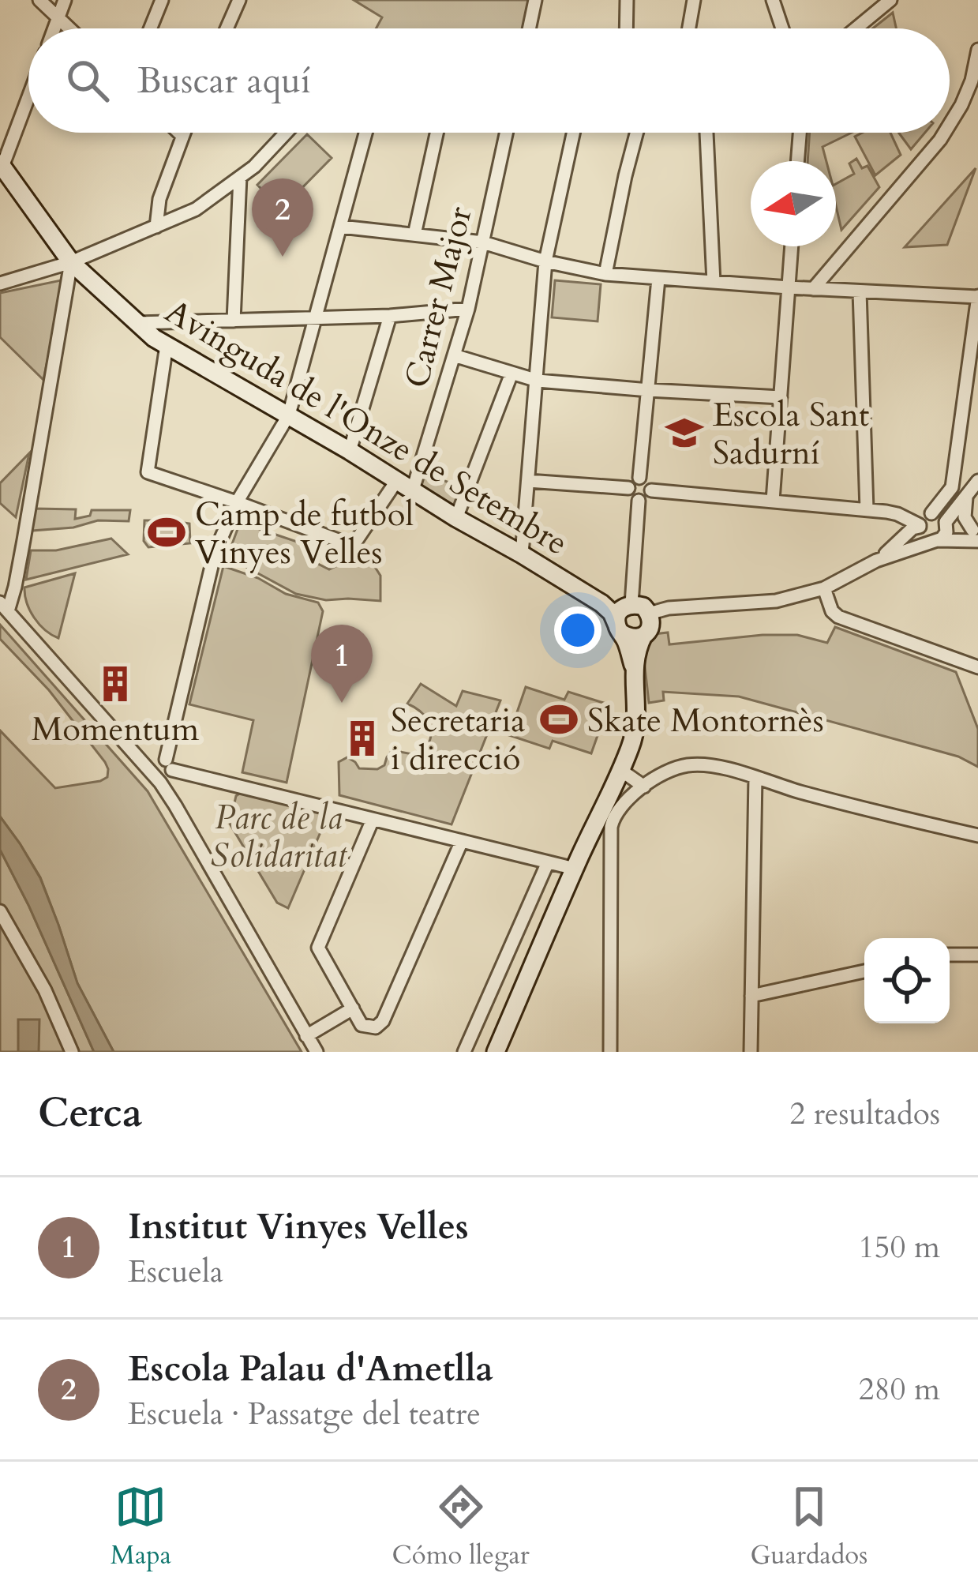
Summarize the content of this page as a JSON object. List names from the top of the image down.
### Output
{
  "streets": {
    "street": ["Carrer Major", "Avinguda de l'Onze de Setembre"]
  },
  "crossings": [
    ["Carrer Major", "Avinguda de l'Onze de Setembre"]
  ],
  "parks": ["Parc de la Solidaritat"],
  "places": {
    "school or university": ["Escola Sant Sadurní"],
    "sports": ["Camp de futbol Vinyes Velles", "Skate Montornès"],
    "building": ["Momentum", "Secretaria i direcció"]
  },
  "north": "left",
  "page": {
    "search": "Buscar aquí",
    "pins": ["2", "1"],
    "heading": ["Cerca", "2 resultados"],
    "list": [
      {
        "mark": "1",
        "name": "Institut Vinyes Velles",
        "note": "Escuela",
        "value": "150 m"
      },
      {
        "mark": "2",
        "name": "Escola Palau d'Ametlla",
        "note": "Escuela · Passatge del teatre",
        "value": "280 m"
      }
    ],
    "nav": ["Mapa", "Cómo llegar", "Guardados"]
  }
}
